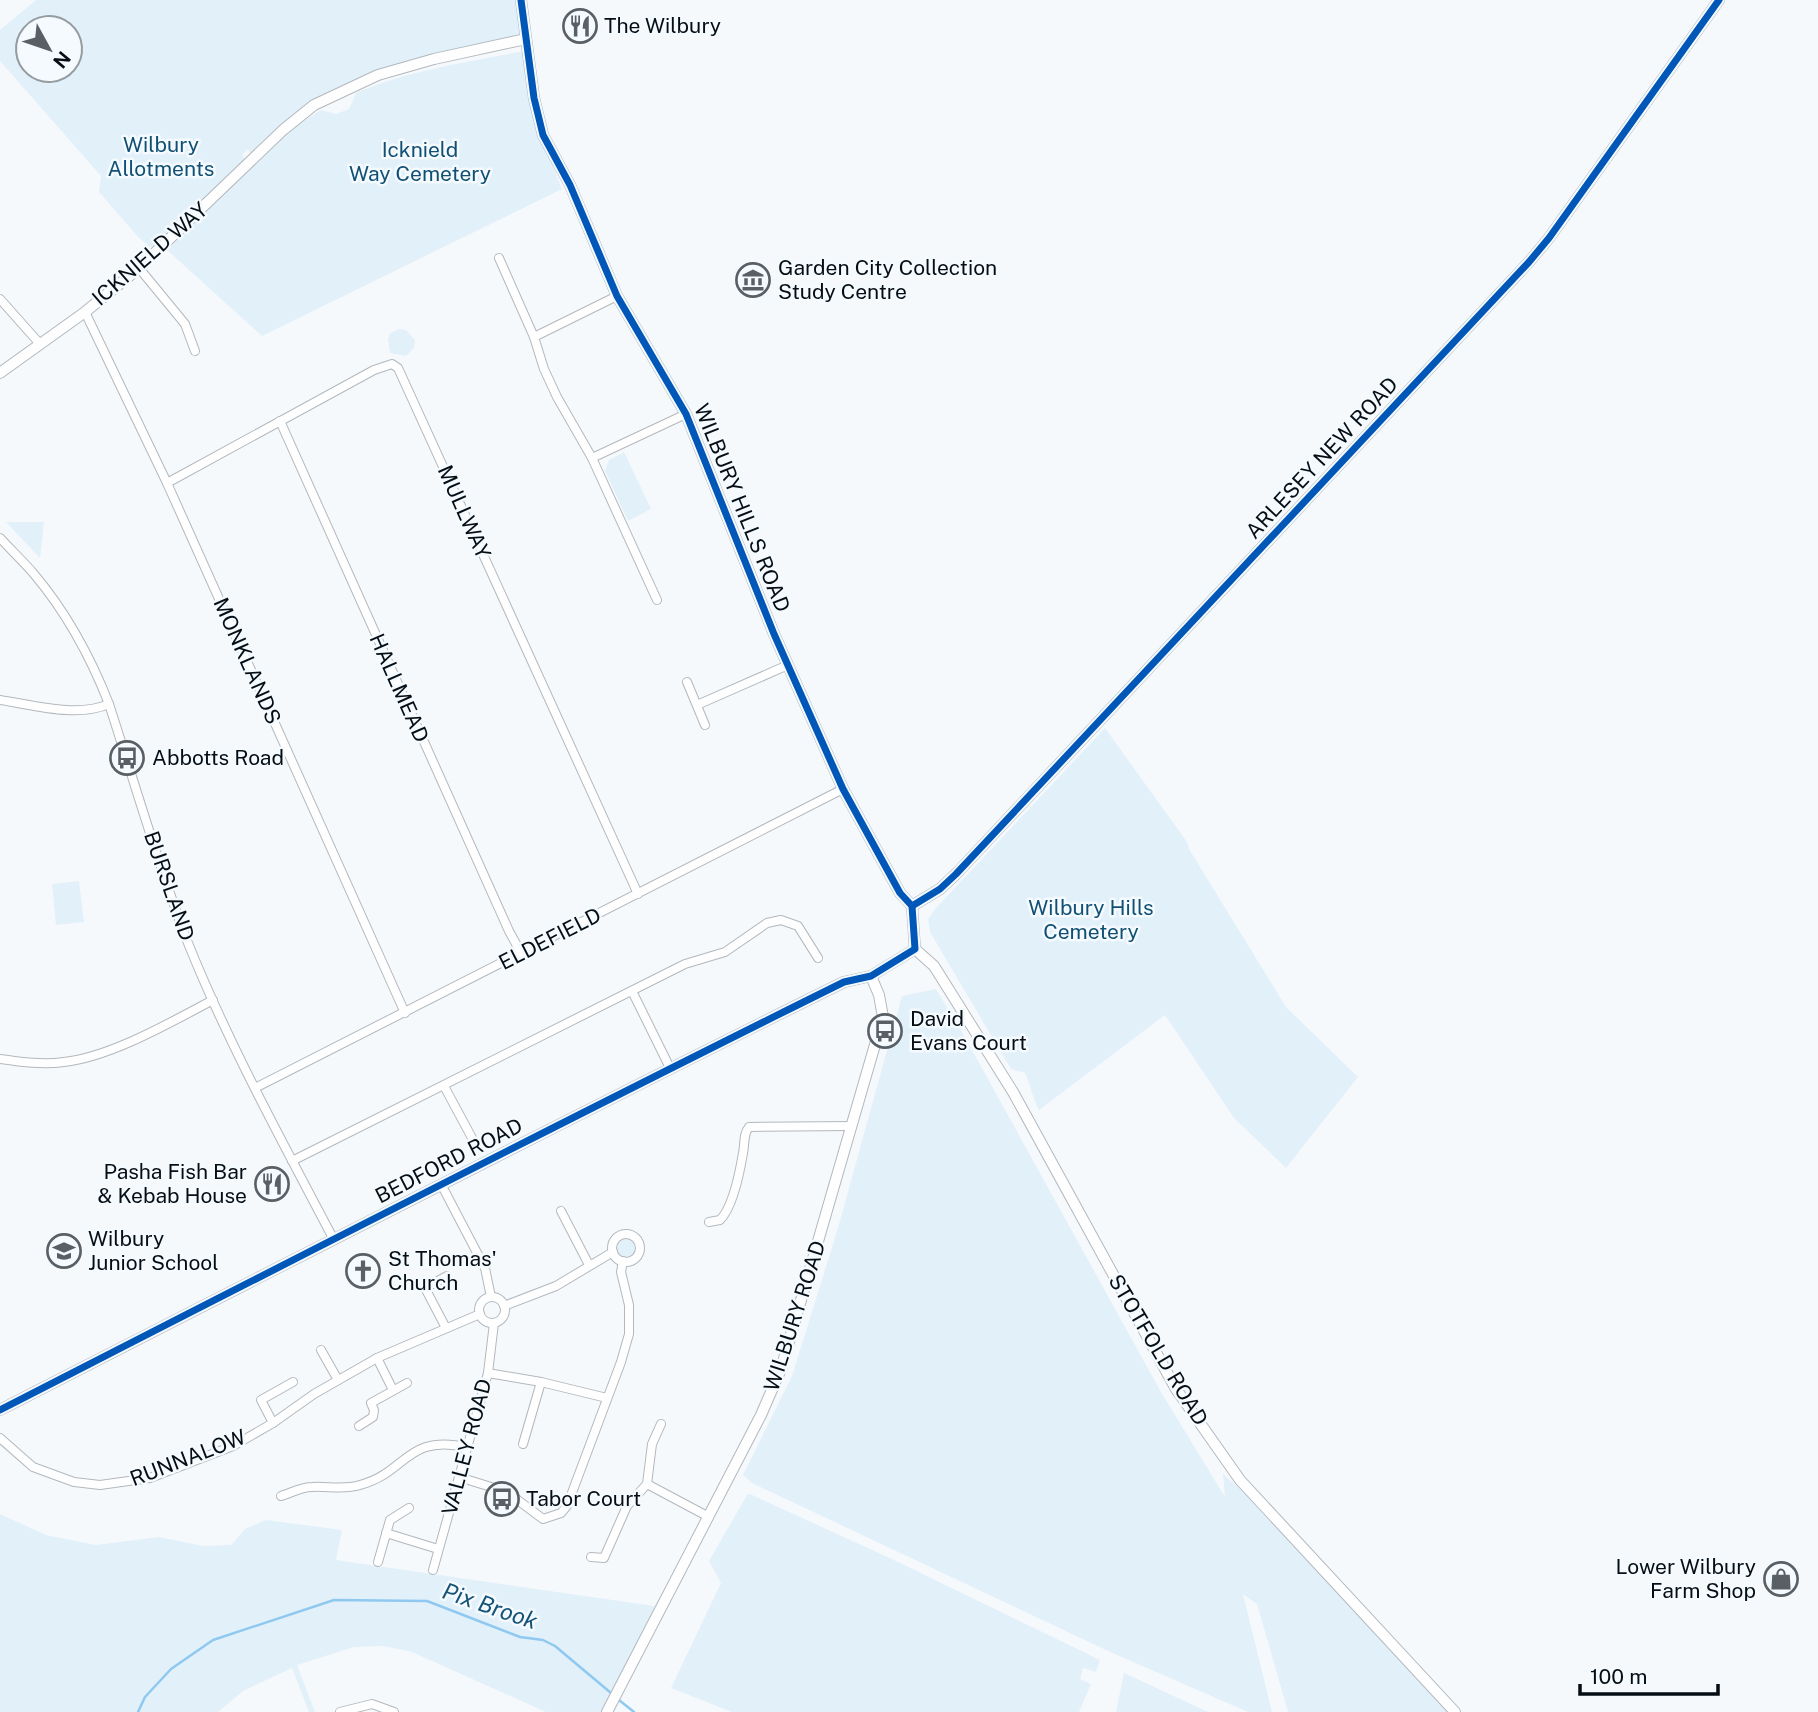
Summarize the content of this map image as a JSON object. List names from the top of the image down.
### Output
{
  "streets": {
    "street": [
      "ICKNIELD WAY",
      "ARLESEY NEW ROAD",
      "WILBURY HILLS ROAD",
      "MULLWAY",
      "MONKLANDS",
      "HALLMEAD",
      "BURSLAND",
      "ELDEFIELD",
      "BEDFORD ROAD",
      "WILBURY ROAD",
      "STOTFOLD ROAD",
      "VALLEY ROAD",
      "RUNNALOW"
    ]
  },
  "crossings": [
    ["ICKNIELD WAY", "WILBURY HILLS ROAD"],
    ["ICKNIELD WAY", "MONKLANDS"],
    ["ARLESEY NEW ROAD", "WILBURY HILLS ROAD"],
    ["WILBURY HILLS ROAD", "ELDEFIELD"],
    ["MULLWAY", "MONKLANDS"],
    ["MULLWAY", "HALLMEAD"],
    ["MULLWAY", "ELDEFIELD"],
    ["MONKLANDS", "ELDEFIELD"],
    ["HALLMEAD", "ELDEFIELD"],
    ["BURSLAND", "ELDEFIELD"],
    ["BURSLAND", "BEDFORD ROAD"],
    ["BEDFORD ROAD", "WILBURY ROAD"],
    ["BEDFORD ROAD", "STOTFOLD ROAD"],
    ["VALLEY ROAD", "RUNNALOW"]
  ],
  "water": ["Pix Brook"],
  "parks": ["Wilbury Allotments", "Icknield Way Cemetery", "Wilbury Hills Cemetery"],
  "places": {
    "restaurant": ["The Wilbury", "Pasha Fish Bar & Kebab House"],
    "museum": ["Garden City Collection Study Centre"],
    "bus stop": ["Abbotts Road", "David Evans Court", "Tabor Court"],
    "school or university": ["Wilbury Junior School"],
    "church": ["St Thomas' Church"],
    "shop": ["Lower Wilbury Farm Shop"]
  },
  "scale_bar": "100 m",
  "north": "bottom right"
}
